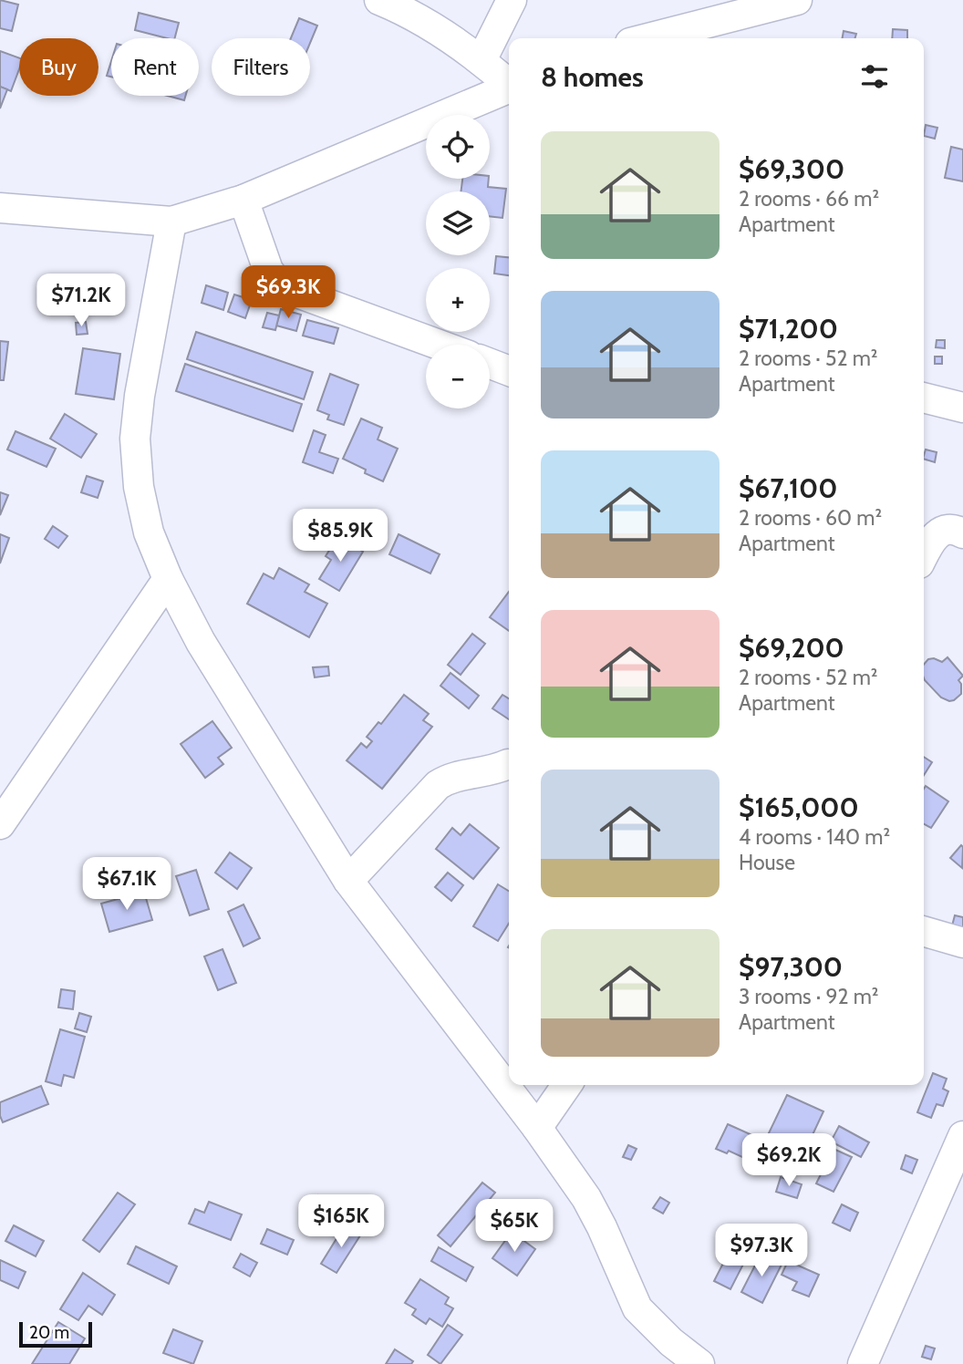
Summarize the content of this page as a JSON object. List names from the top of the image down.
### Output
{
  "scale_bar": "20 m",
  "page": {
    "chip": ["Buy", "Rent", "Filters"],
    "heading": "8 homes",
    "map_buttons": ["+", "−"],
    "list": [
      {
        "name": "$69,300",
        "note": "2 rooms · 66 m² · Apartment"
      },
      {
        "name": "$71,200",
        "note": "2 rooms · 52 m² · Apartment"
      },
      {
        "name": "$67,100",
        "note": "2 rooms · 60 m² · Apartment"
      },
      {
        "name": "$69,200",
        "note": "2 rooms · 52 m² · Apartment"
      },
      {
        "name": "$165,000",
        "note": "4 rooms · 140 m² · House"
      },
      {
        "name": "$97,300",
        "note": "3 rooms · 92 m² · Apartment"
      }
    ],
    "price": [
      "$69.3K",
      "$71.2K",
      "$85.9K",
      "$67.1K",
      "$69.2K",
      "$165K",
      "$65K",
      "$97.3K"
    ],
    "scale": "20 m"
  }
}
